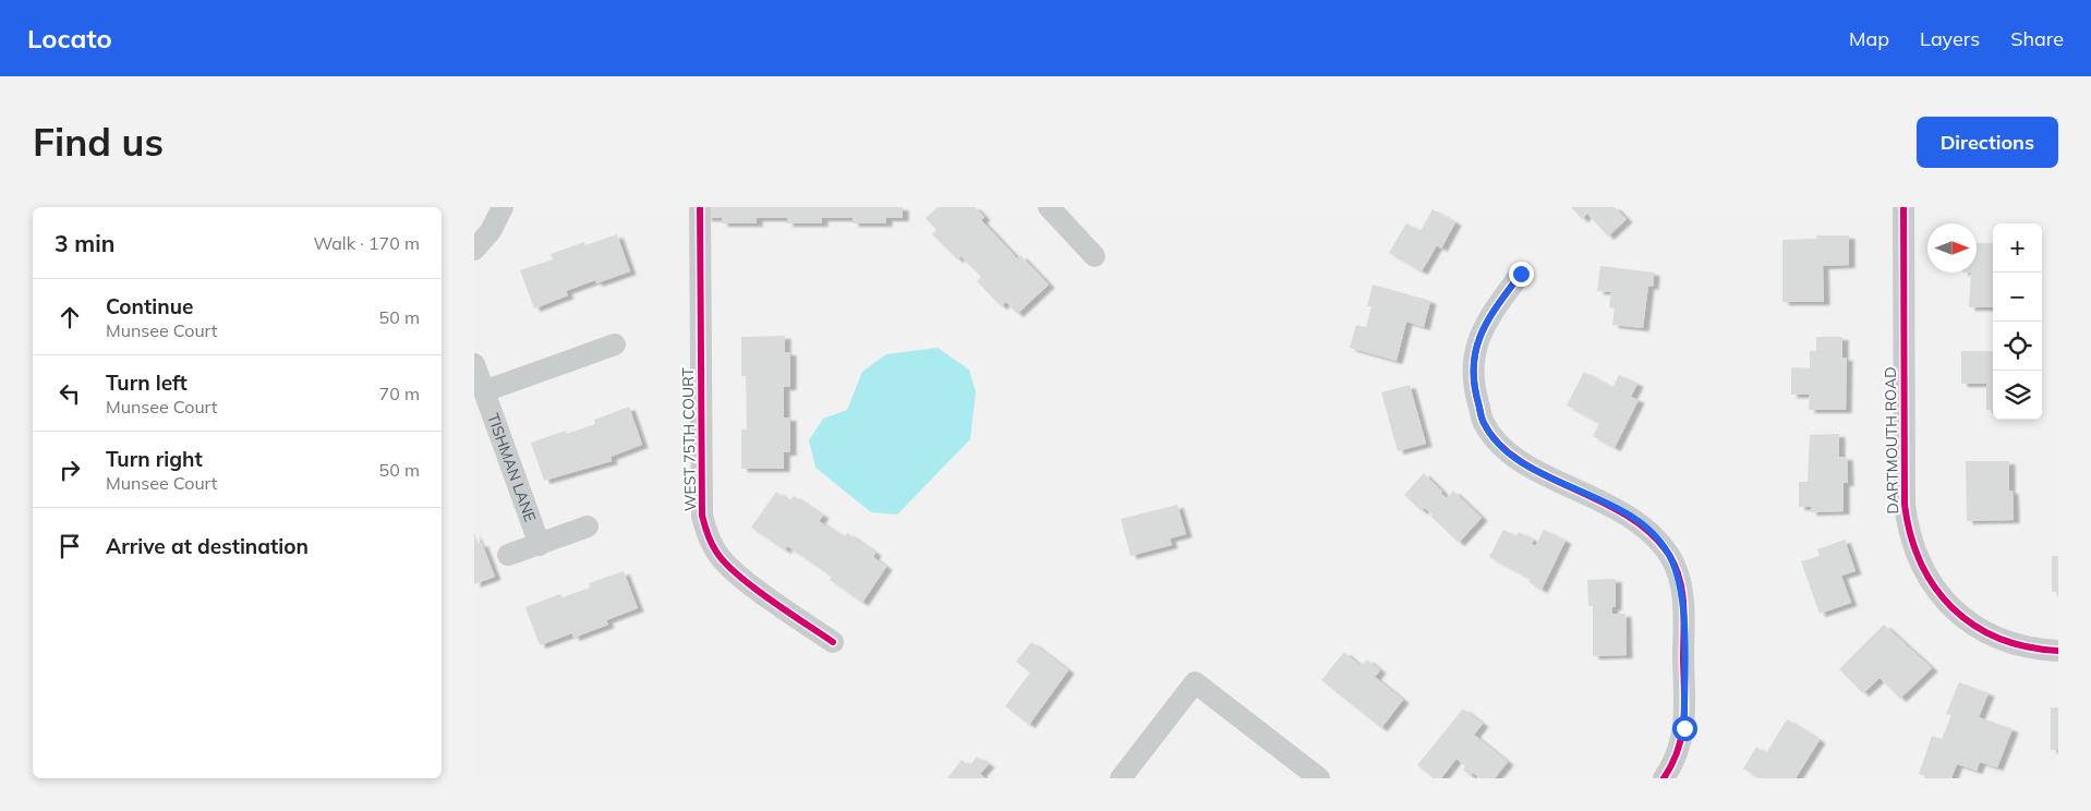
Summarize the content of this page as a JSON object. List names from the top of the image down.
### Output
{
  "streets": {
    "street": ["WEST 75TH COURT", "DARTMOUTH ROAD", "TISHMAN LANE"]
  },
  "north": "right",
  "page": {
    "header": "Locato",
    "nav": ["Map", "Layers", "Share"],
    "buttons": "Directions",
    "title": "Find us",
    "heading": ["3 min", "Walk · 170 m"],
    "map_buttons": ["+", "−"],
    "list": [
      ["Continue", "Munsee Court", "50 m"],
      ["Turn left", "Munsee Court", "70 m"],
      ["Turn right", "Munsee Court", "50 m"],
      "Arrive at destination"
    ]
  }
}
